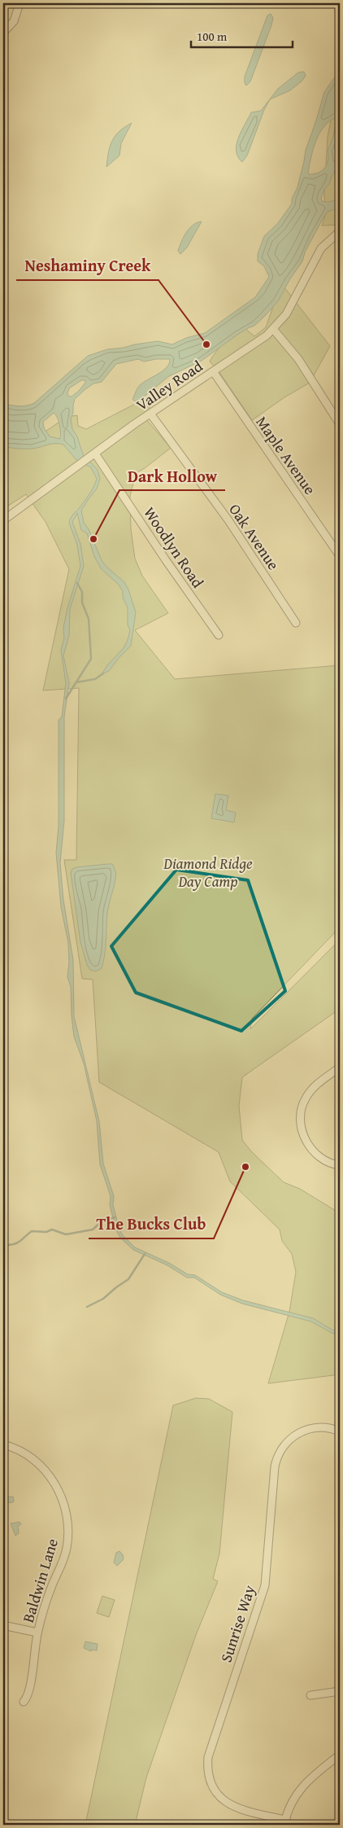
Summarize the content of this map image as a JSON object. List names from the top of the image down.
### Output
{
  "streets": {
    "street": [
      "Valley Road",
      "Maple Avenue",
      "Oak Avenue",
      "Woodlyn Road",
      "Baldwin Lane",
      "Sunrise Way"
    ]
  },
  "crossings": [
    ["Valley Road", "Maple Avenue"],
    ["Valley Road", "Oak Avenue"],
    ["Valley Road", "Woodlyn Road"]
  ],
  "parks": ["Diamond Ridge Day Camp"],
  "places": ["Neshaminy Creek", "Dark Hollow", "The Bucks Club"],
  "scale_bar": "100 m"
}
